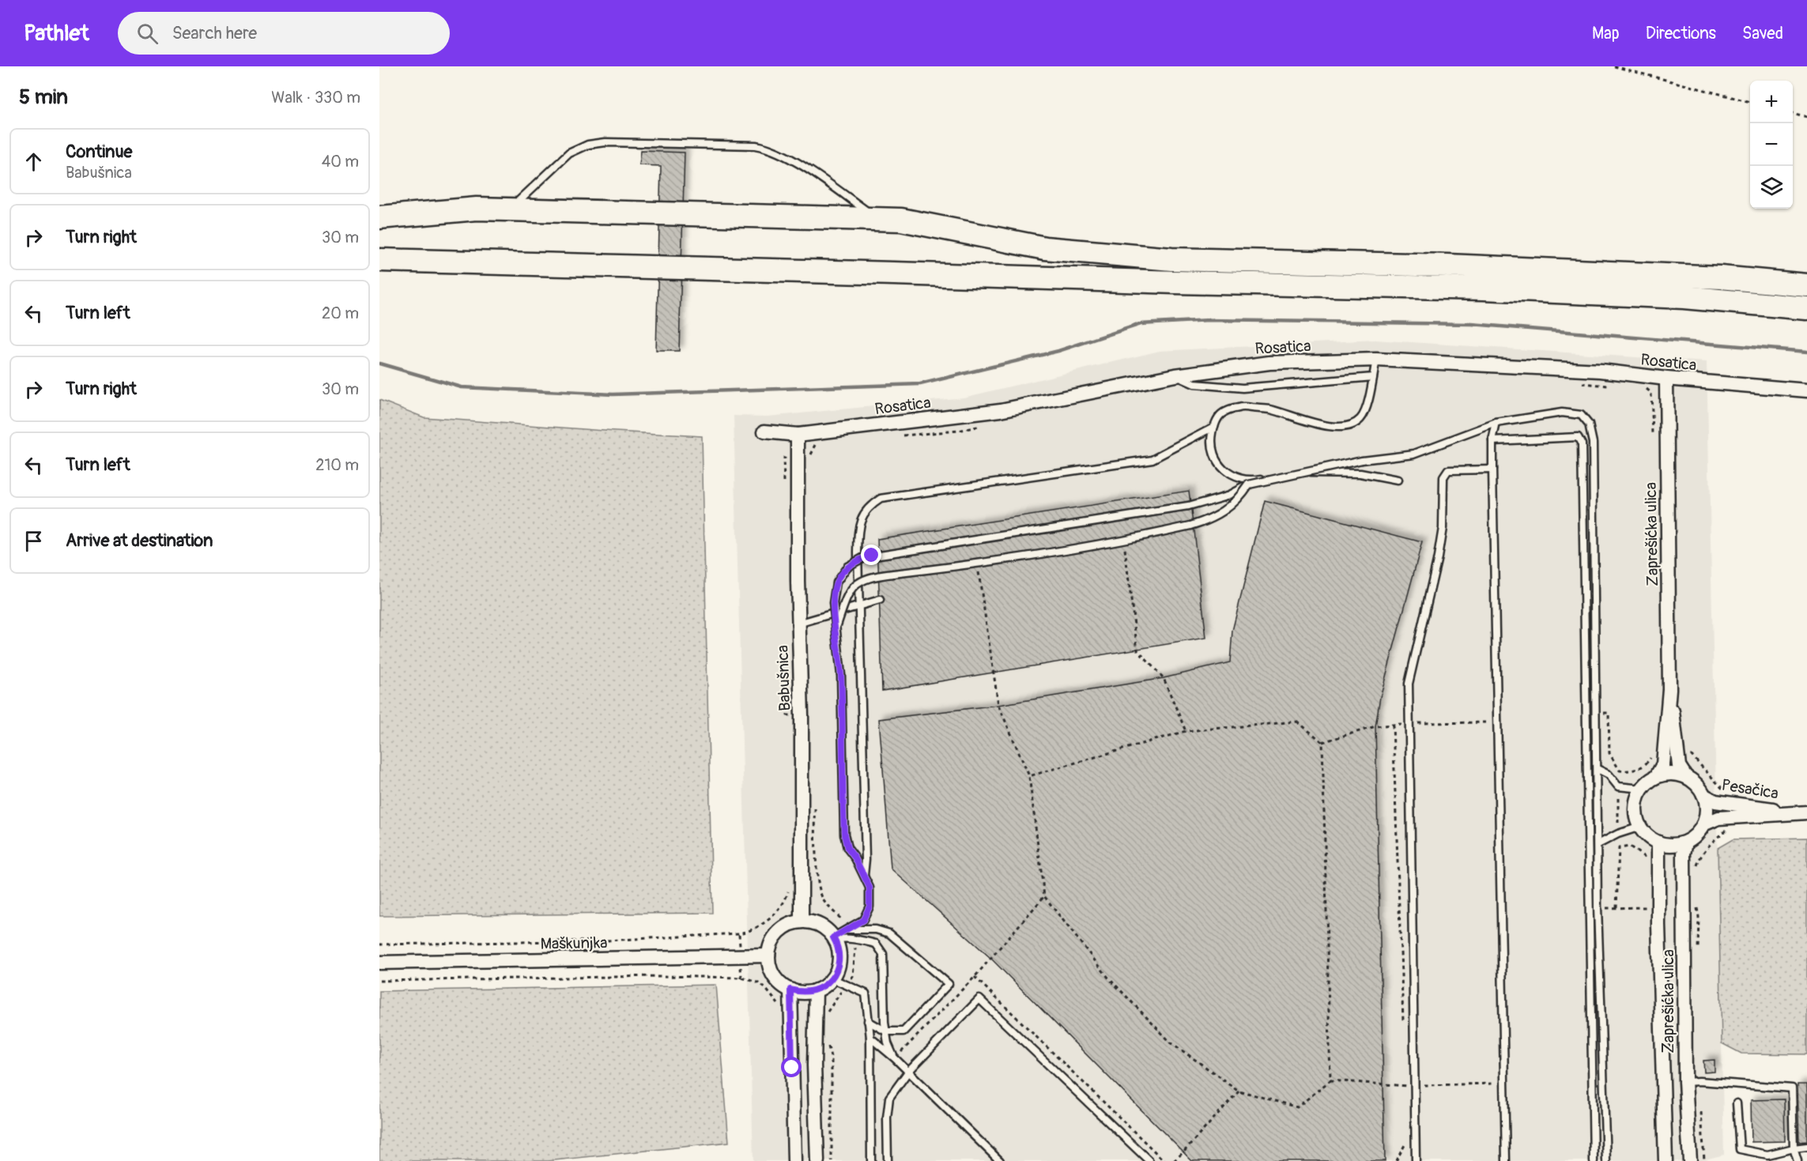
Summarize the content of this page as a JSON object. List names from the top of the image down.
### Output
{
  "streets": {
    "street": [
      "Rosatica",
      "Zaprešićka ulica",
      "Babušnica",
      "Pesačica",
      "Maškunjka"
    ]
  },
  "crossings": [
    ["Rosatica", "Zaprešićka ulica"],
    ["Rosatica", "Babušnica"],
    ["Zaprešićka ulica", "Pesačica"],
    ["Babušnica", "Maškunjka"]
  ],
  "page": {
    "header": "Pathlet",
    "search": "Search here",
    "nav": ["Map", "Directions", "Saved"],
    "heading": ["5 min", "Walk · 330 m"],
    "map_buttons": ["+", "−"],
    "list": [
      ["Continue", "Babušnica", "40 m"],
      ["Turn right", "30 m"],
      ["Turn left", "20 m"],
      ["Turn right", "30 m"],
      ["Turn left", "210 m"],
      "Arrive at destination"
    ]
  }
}
